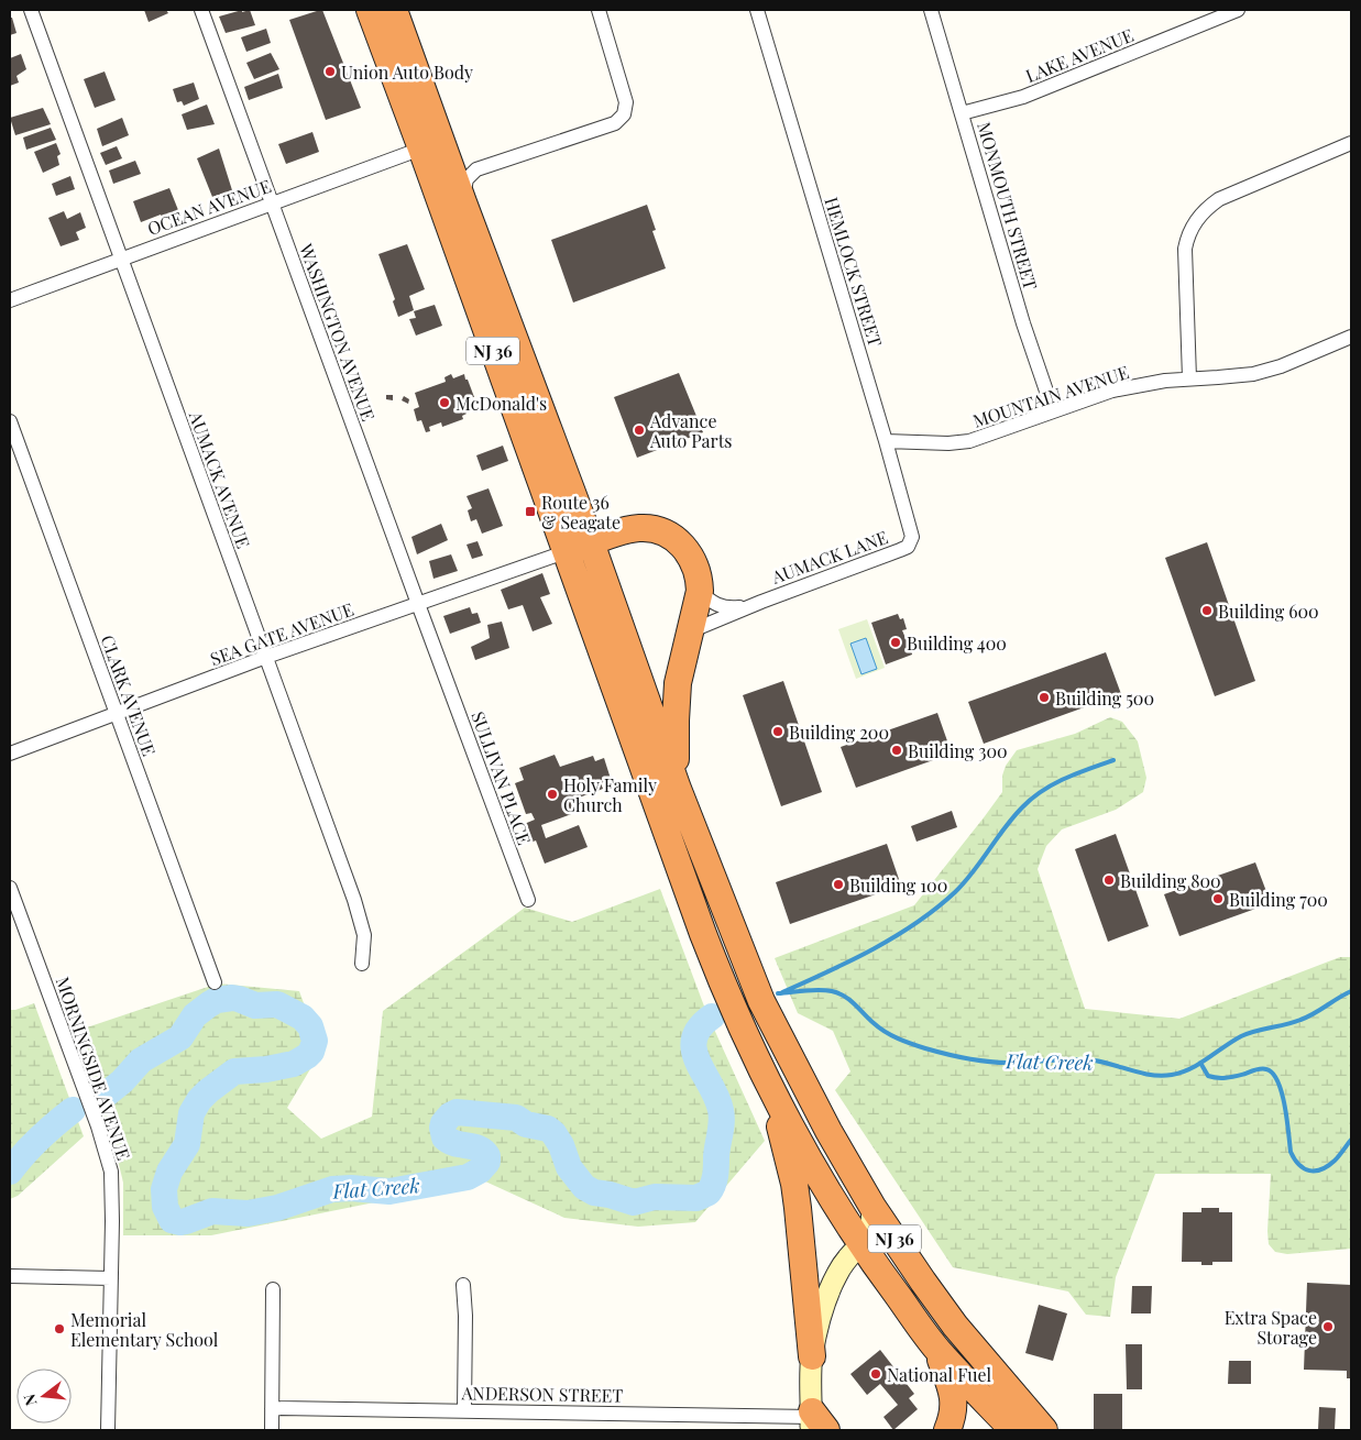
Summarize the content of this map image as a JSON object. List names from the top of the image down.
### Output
{
  "streets": {
    "highway": ["NJ 36"],
    "street": [
      "LAKE AVENUE",
      "MONMOUTH STREET",
      "OCEAN AVENUE",
      "HEMLOCK STREET",
      "WASHINGTON AVENUE",
      "MOUNTAIN AVENUE",
      "AUMACK AVENUE",
      "AUMACK LANE",
      "SEA GATE AVENUE",
      "CLARK AVENUE",
      "SULLIVAN PLACE",
      "MORNINGSIDE AVENUE",
      "ANDERSON STREET"
    ]
  },
  "crossings": [
    ["LAKE AVENUE", "MONMOUTH STREET"],
    ["MONMOUTH STREET", "MOUNTAIN AVENUE"],
    ["OCEAN AVENUE", "WASHINGTON AVENUE"],
    ["OCEAN AVENUE", "NJ 36"],
    ["OCEAN AVENUE", "AUMACK AVENUE"],
    ["HEMLOCK STREET", "MOUNTAIN AVENUE"],
    ["HEMLOCK STREET", "AUMACK LANE"],
    ["WASHINGTON AVENUE", "SEA GATE AVENUE"],
    ["WASHINGTON AVENUE", "SULLIVAN PLACE"],
    ["NJ 36", "SEA GATE AVENUE"],
    ["AUMACK AVENUE", "SEA GATE AVENUE"],
    ["SEA GATE AVENUE", "CLARK AVENUE"]
  ],
  "water": ["Flat Creek"],
  "places": {
    "other": [
      "Union Auto Body",
      "McDonald's",
      "Advance Auto Parts",
      "Building 600",
      "Building 400",
      "Building 500",
      "Building 200",
      "Building 300",
      "Holy Family Church",
      "Building 800",
      "Building 100",
      "Building 700",
      "Extra Space Storage",
      "Memorial Elementary School",
      "National Fuel"
    ],
    "transit": ["Route 36 & Seagate"]
  },
  "north": "left"
}
